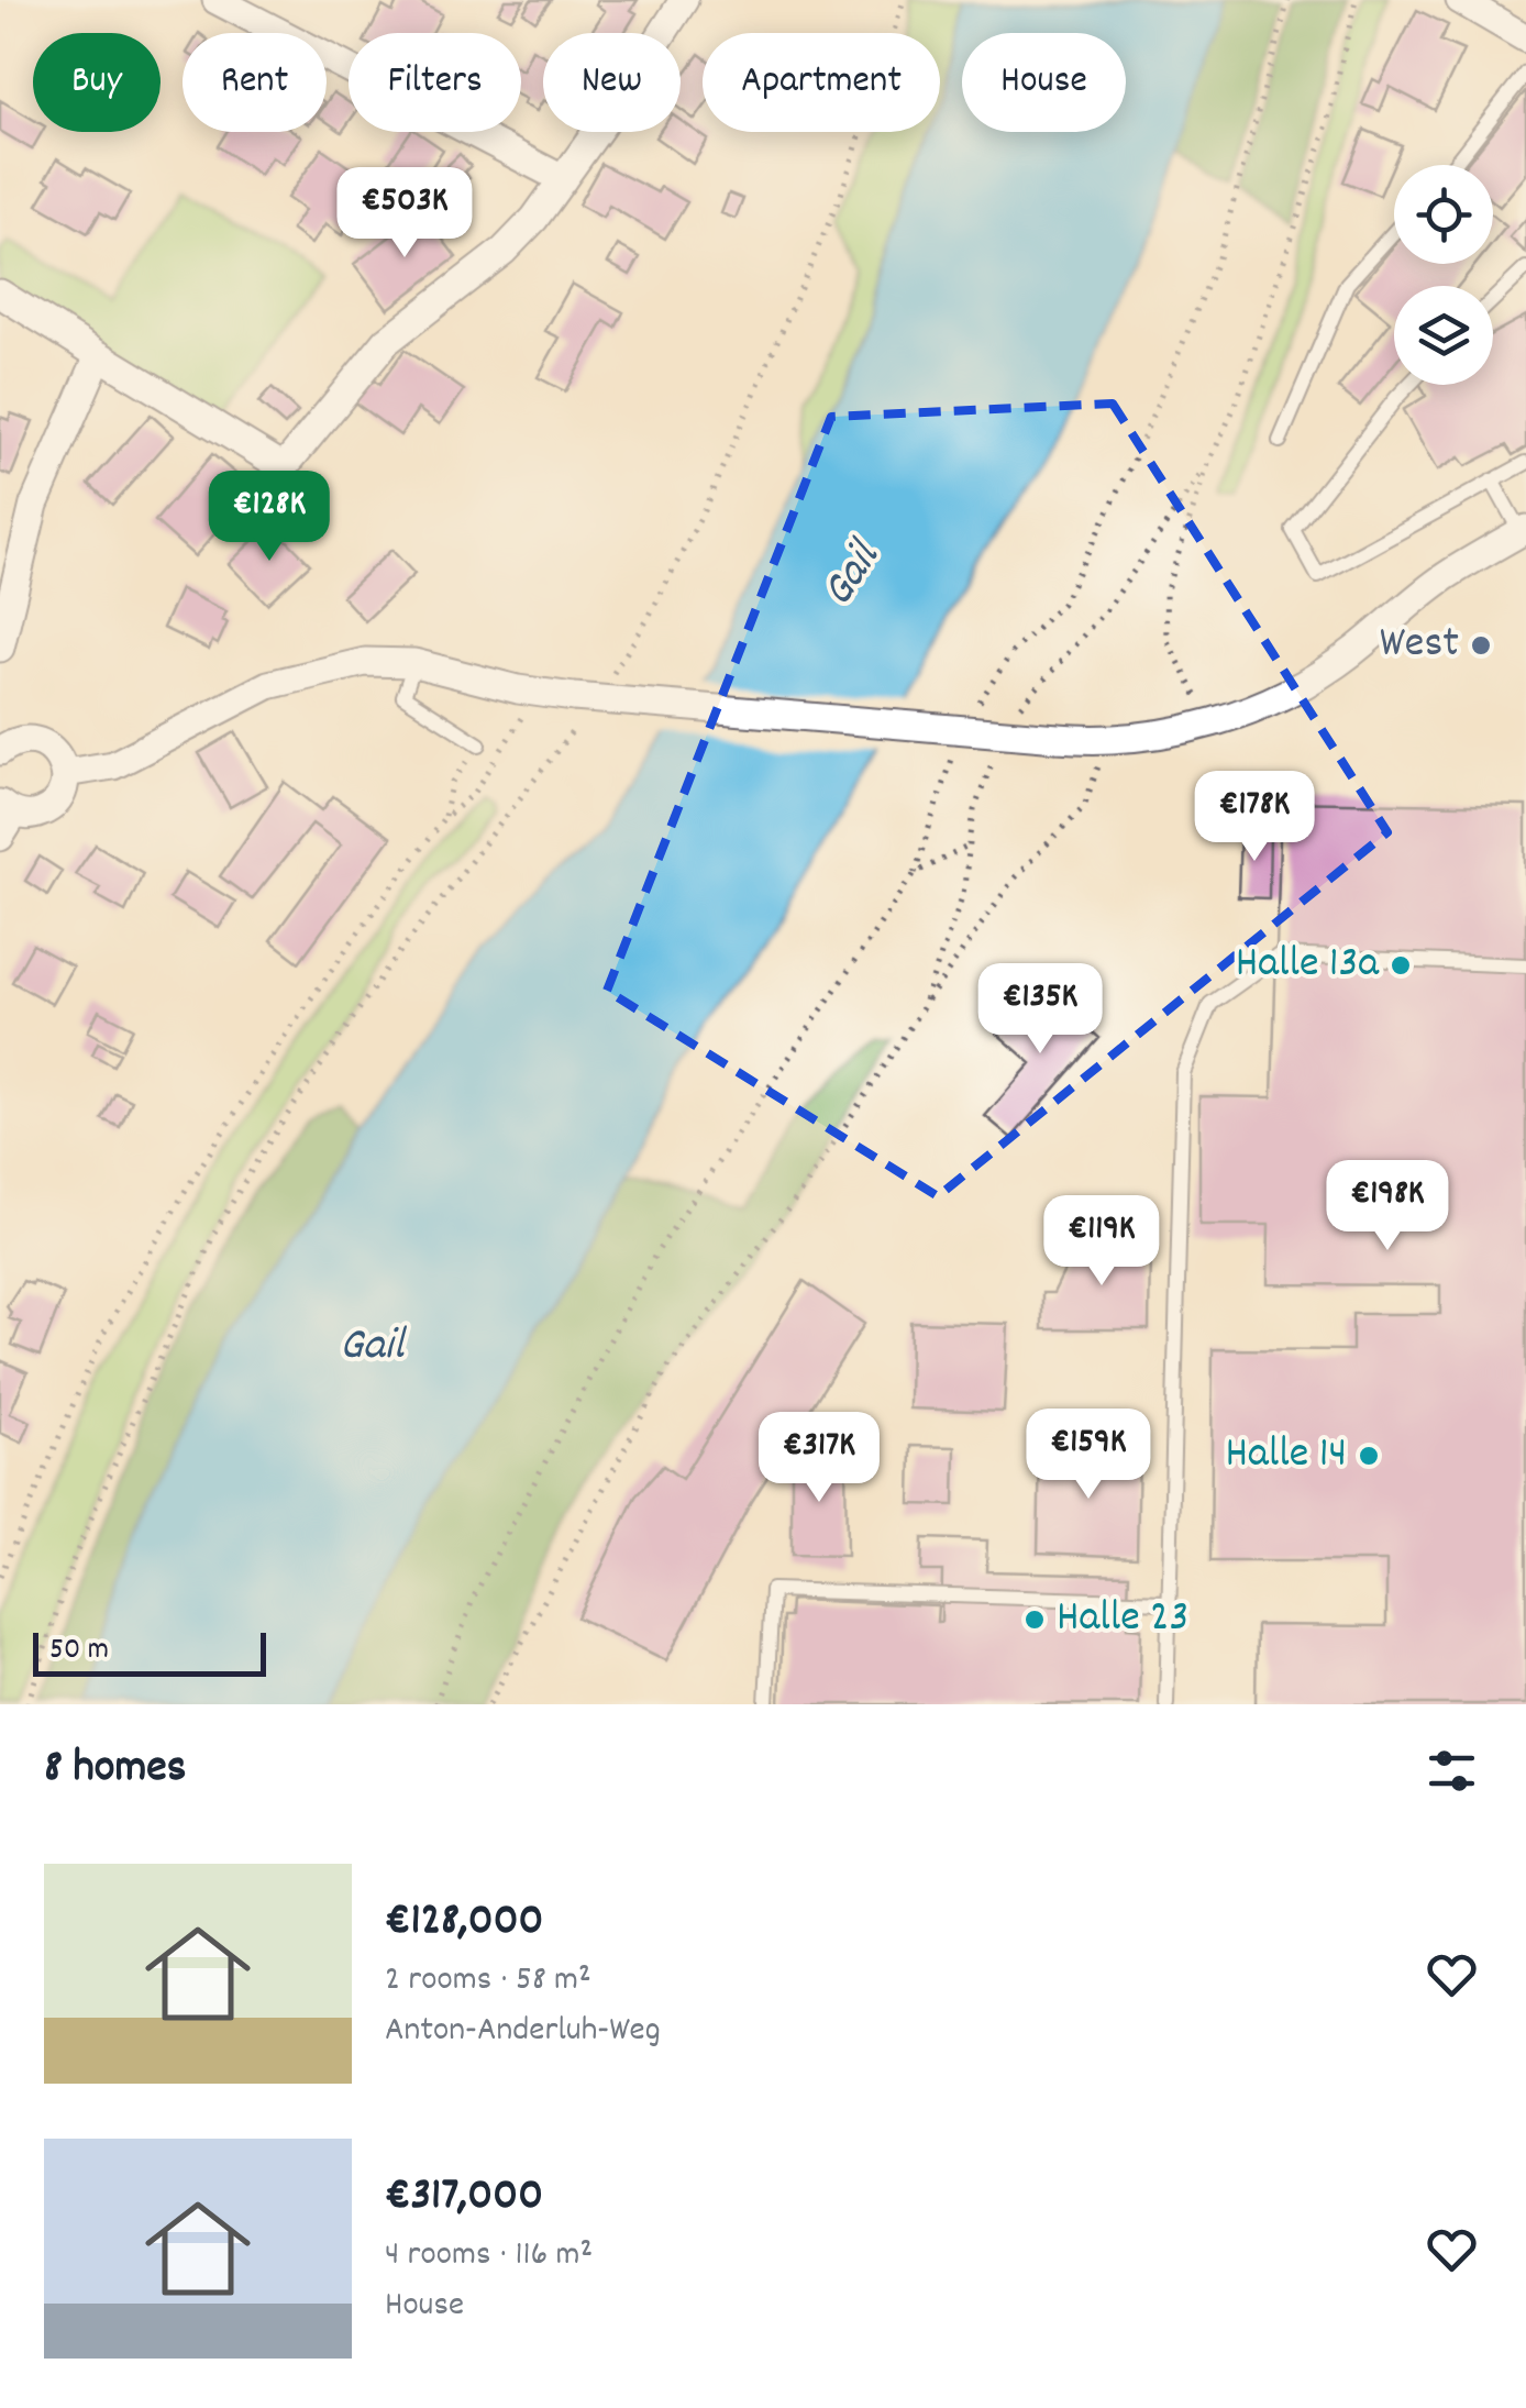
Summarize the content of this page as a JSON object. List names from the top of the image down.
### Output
{
  "water": ["Gail"],
  "places": [
    "West",
    "Halle 13a",
    "Halle 14",
    "Halle 23"
  ],
  "scale_bar": "50 m",
  "page": {
    "chip": [
      "Buy",
      "Rent",
      "Filters",
      "New",
      "Apartment",
      "House"
    ],
    "price": [
      "€503K",
      "€128K",
      "€178K",
      "€135K",
      "€198K",
      "€119K",
      "€159K",
      "€317K"
    ],
    "scale": "50 m",
    "heading": "8 homes",
    "list": [
      {
        "name": "€128,000",
        "note": "2 rooms · 58 m² · Anton-Anderluh-Weg"
      },
      {
        "name": "€317,000",
        "note": "4 rooms · 116 m² · House"
      }
    ]
  }
}
